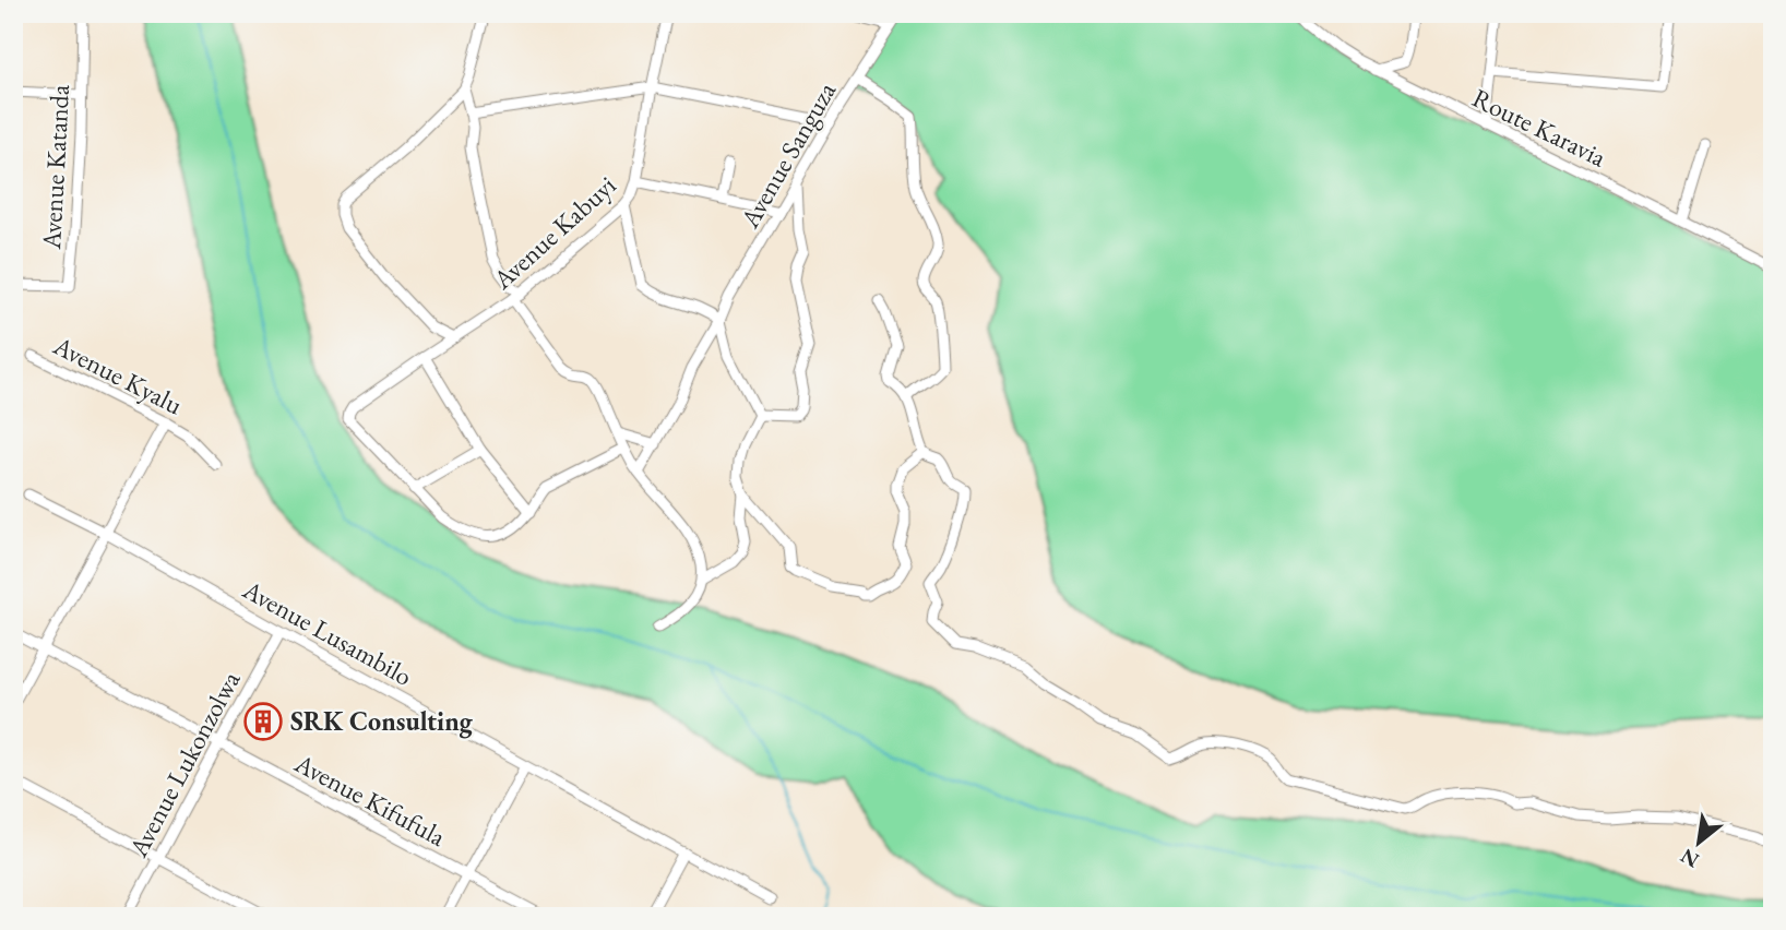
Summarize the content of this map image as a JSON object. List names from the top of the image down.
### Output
{
  "streets": {
    "street": [
      "Route Karavia",
      "Avenue Sanguza",
      "Avenue Katanda",
      "Avenue Kabuyi",
      "Avenue Kyalu",
      "Avenue Lusambilo",
      "Avenue Lukonzolwa",
      "Avenue Kifufula"
    ]
  },
  "crossings": [
    ["Avenue Lusambilo", "Avenue Lukonzolwa"],
    ["Avenue Lukonzolwa", "Avenue Kifufula"]
  ],
  "places": {
    "building": ["SRK Consulting"]
  },
  "north": "bottom left"
}
